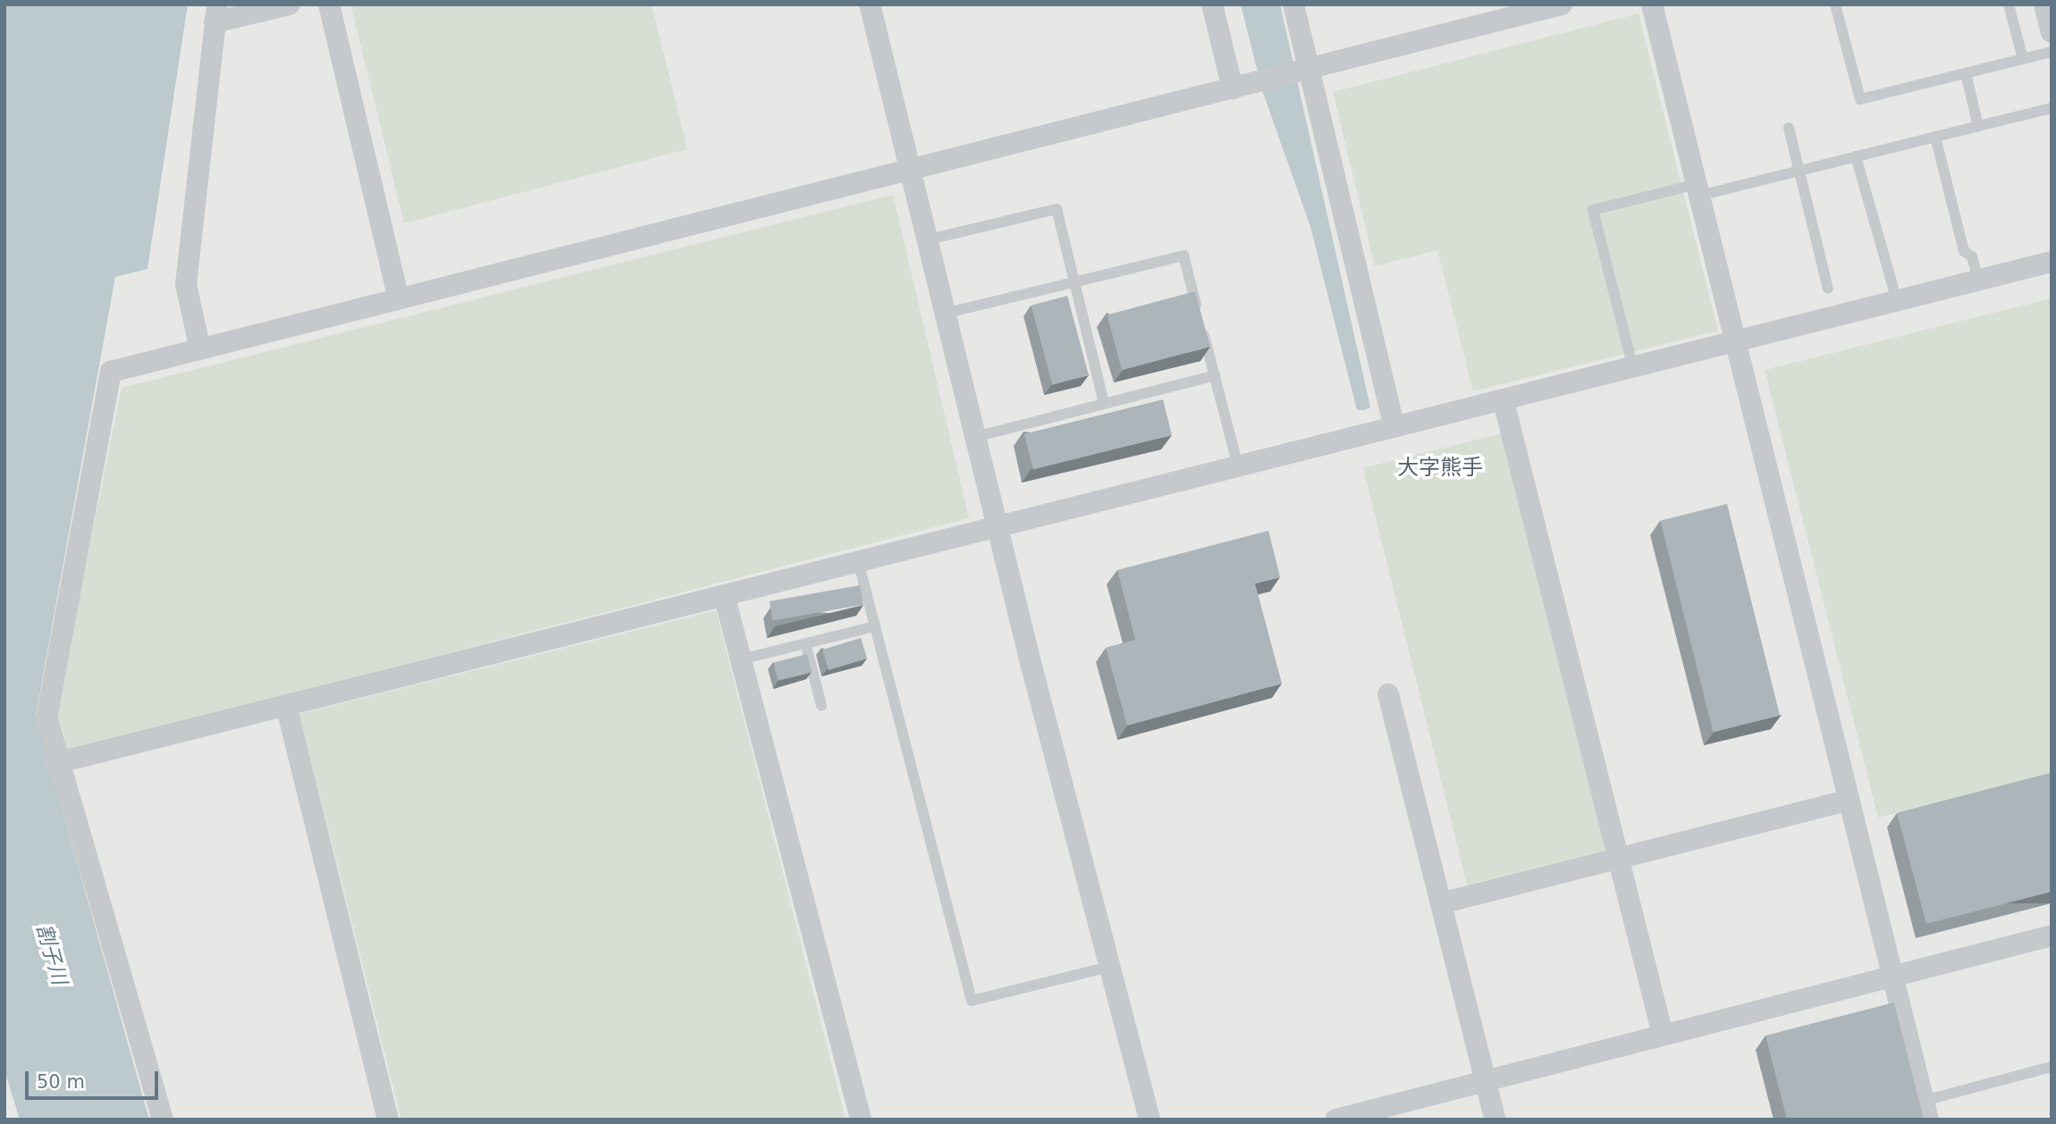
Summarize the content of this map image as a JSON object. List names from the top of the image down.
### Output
{
  "districts": ["大字熊手"],
  "water": ["割子川"],
  "scale_bar": "50 m"
}
